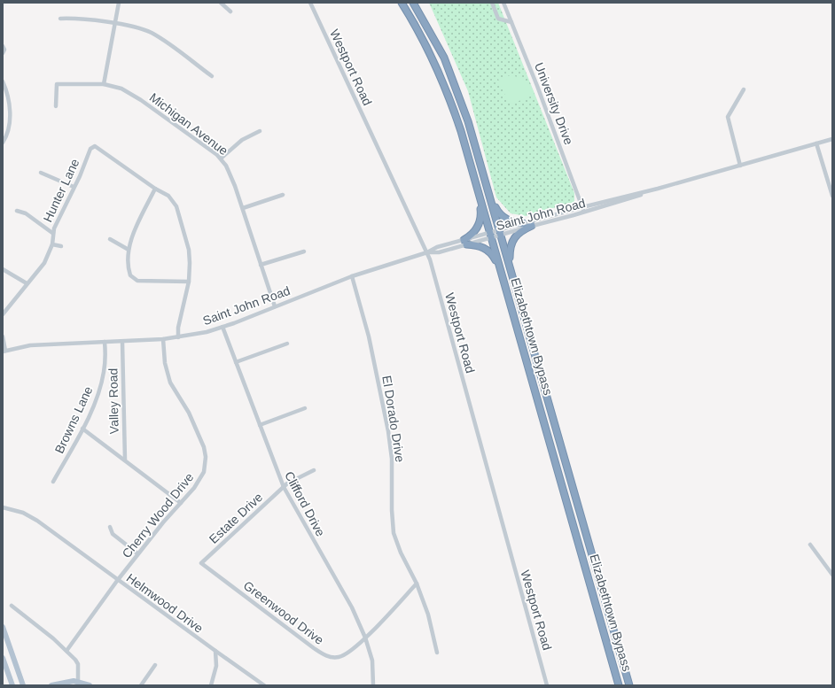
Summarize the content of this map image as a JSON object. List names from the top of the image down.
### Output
{
  "streets": {
    "highway": ["Elizabethtown Bypass"],
    "street": [
      "Westport Road",
      "University Drive",
      "Michigan Avenue",
      "Hunter Lane",
      "Saint John Road",
      "Valley Road",
      "El Dorado Drive",
      "Browns Lane",
      "Clifford Drive",
      "Cherry Wood Drive",
      "Estate Drive",
      "Helmwood Drive",
      "Greenwood Drive"
    ]
  },
  "crossings": [
    ["Westport Road", "Saint John Road"],
    ["University Drive", "Saint John Road"],
    ["Michigan Avenue", "Saint John Road"],
    ["Saint John Road", "Elizabethtown Bypass"],
    ["Saint John Road", "Valley Road"],
    ["Saint John Road", "El Dorado Drive"],
    ["Saint John Road", "Browns Lane"],
    ["Saint John Road", "Clifford Drive"],
    ["Saint John Road", "Cherry Wood Drive"],
    ["El Dorado Drive", "Greenwood Drive"],
    ["Clifford Drive", "Estate Drive"],
    ["Clifford Drive", "Greenwood Drive"],
    ["Cherry Wood Drive", "Helmwood Drive"],
    ["Estate Drive", "Greenwood Drive"]
  ]
}
